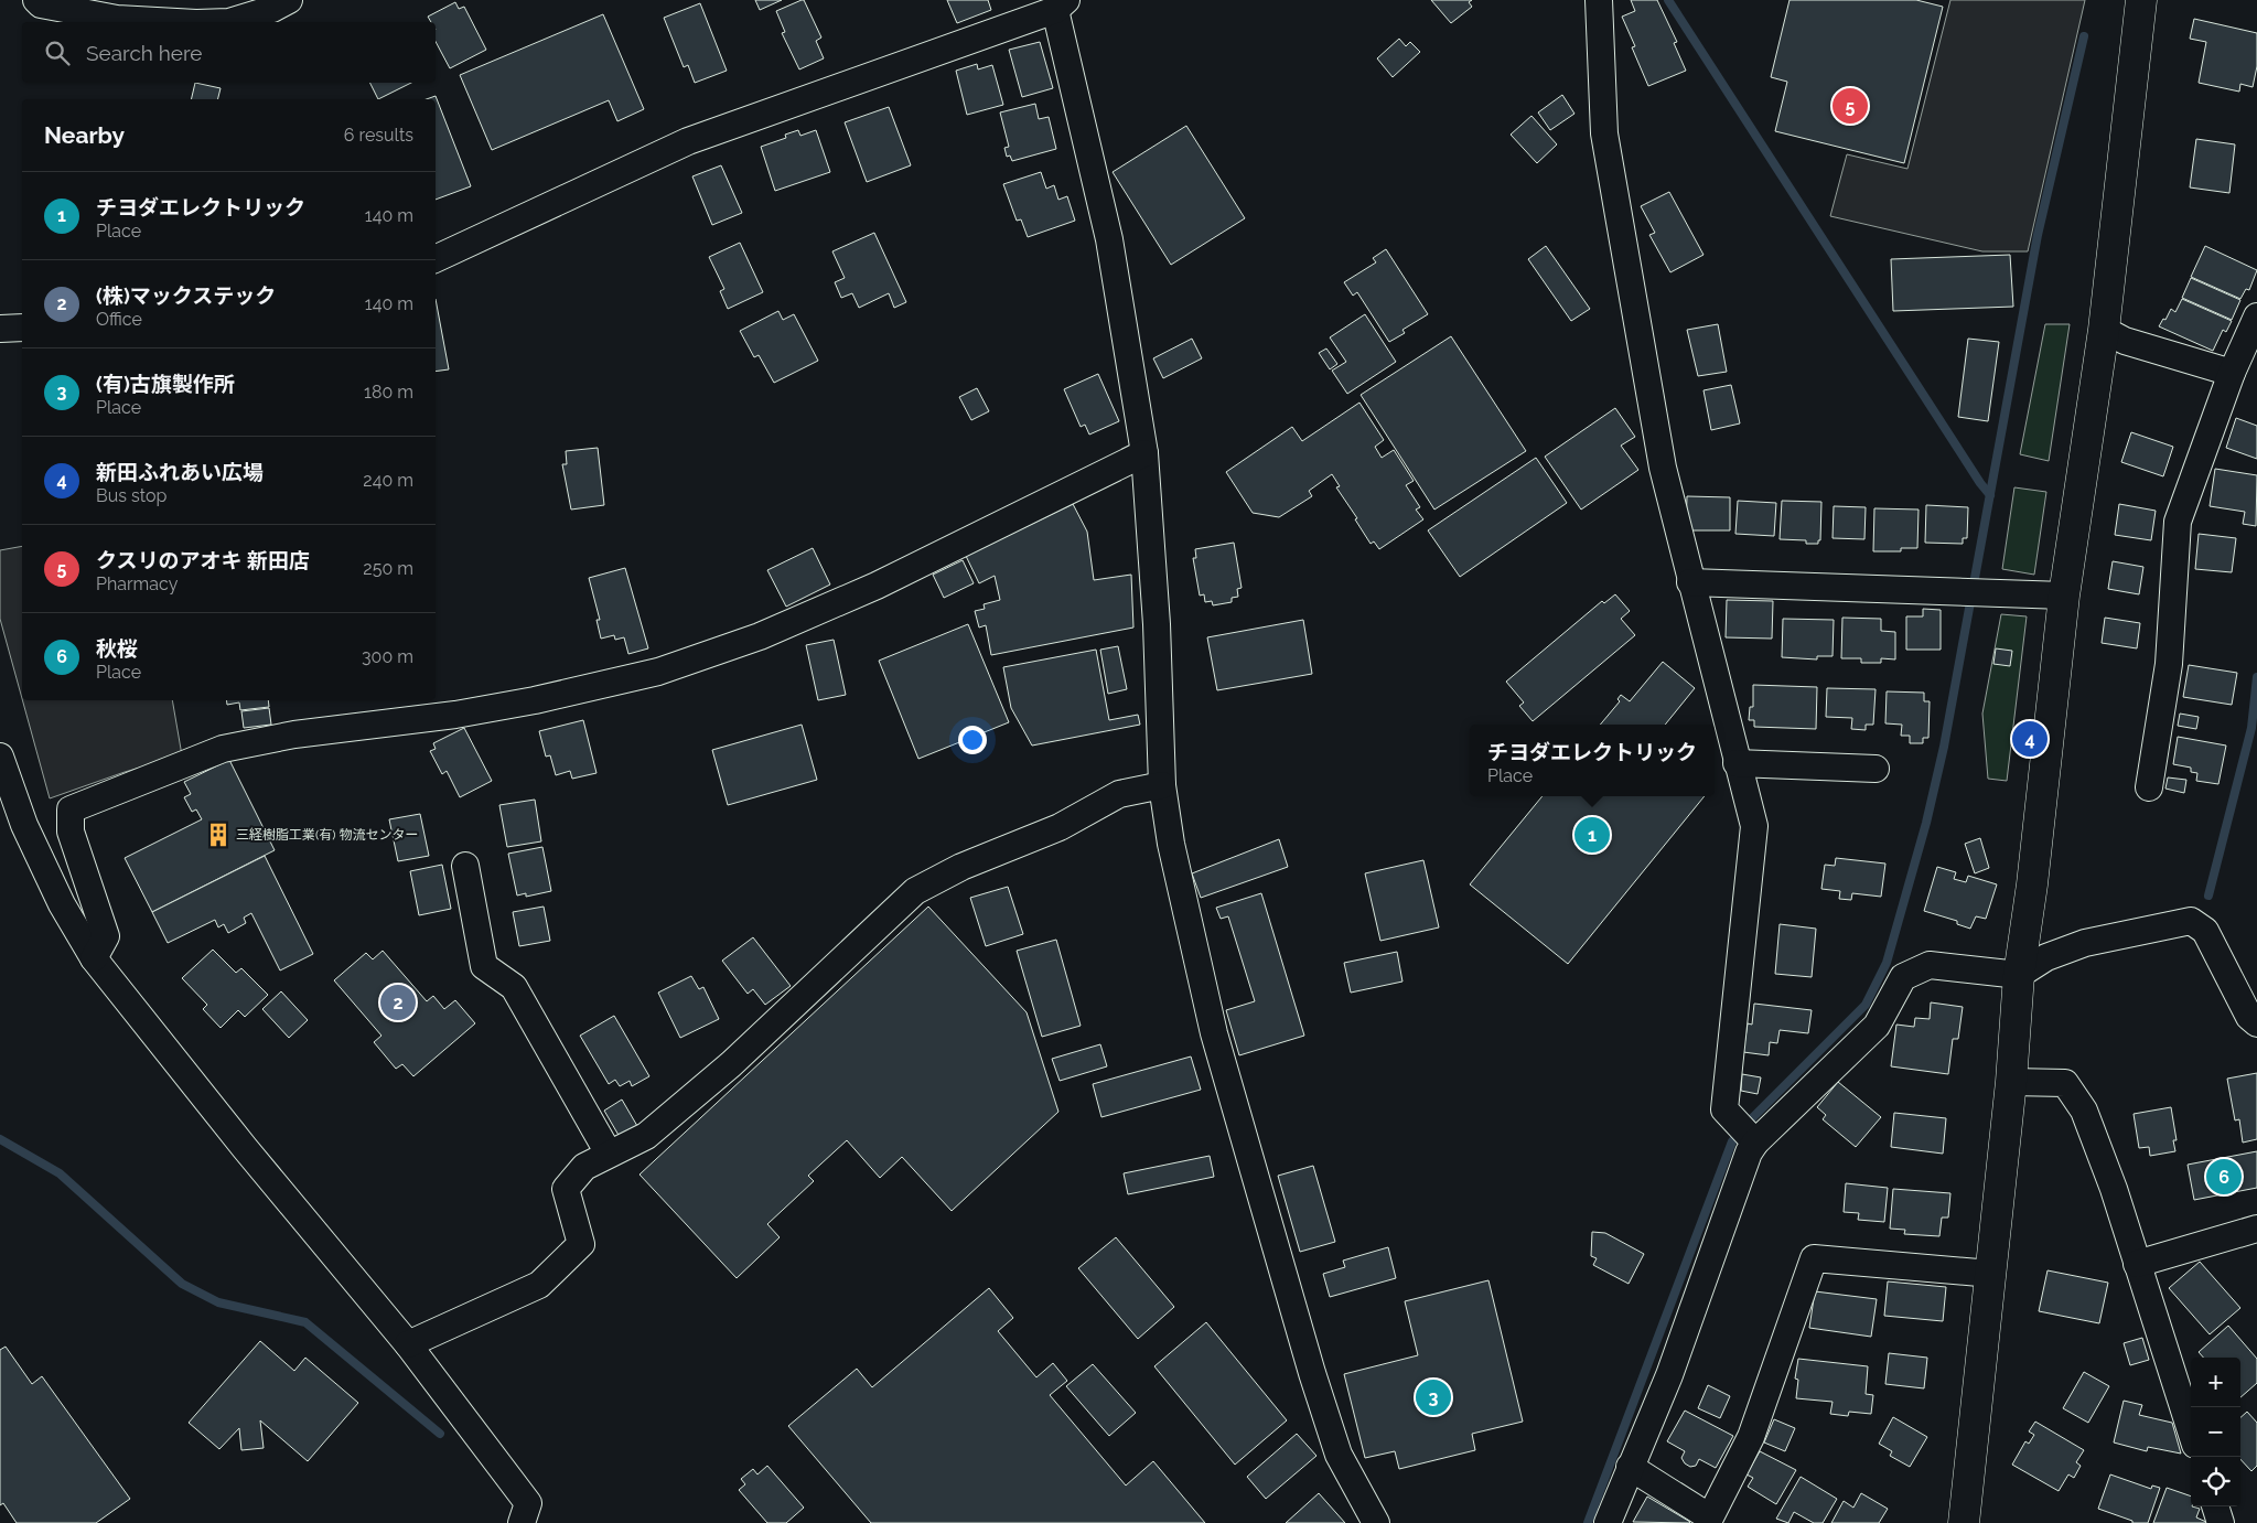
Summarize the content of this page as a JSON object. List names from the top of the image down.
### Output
{
  "places": {
    "building": ["三経樹脂工業(有) 物流センター"]
  },
  "page": {
    "search": "Search here",
    "pins": [
      "5",
      "4",
      "1",
      "2",
      "6",
      "3"
    ],
    "heading": ["Nearby", "6 results"],
    "list": [
      {
        "mark": "1",
        "name": "チヨダエレクトリック",
        "note": "Place",
        "value": "140 m"
      },
      {
        "mark": "2",
        "name": "(株)マックステック",
        "note": "Office",
        "value": "140 m"
      },
      {
        "mark": "3",
        "name": "(有)古旗製作所",
        "note": "Place",
        "value": "180 m"
      },
      {
        "mark": "4",
        "name": "新田ふれあい広場",
        "note": "Bus stop",
        "value": "240 m"
      },
      {
        "mark": "5",
        "name": "クスリのアオキ 新田店",
        "note": "Pharmacy",
        "value": "250 m"
      },
      {
        "mark": "6",
        "name": "秋桜",
        "note": "Place",
        "value": "300 m"
      }
    ],
    "popup": ["チヨダエレクトリック", "Place"],
    "map_buttons": ["+", "−"]
  }
}
